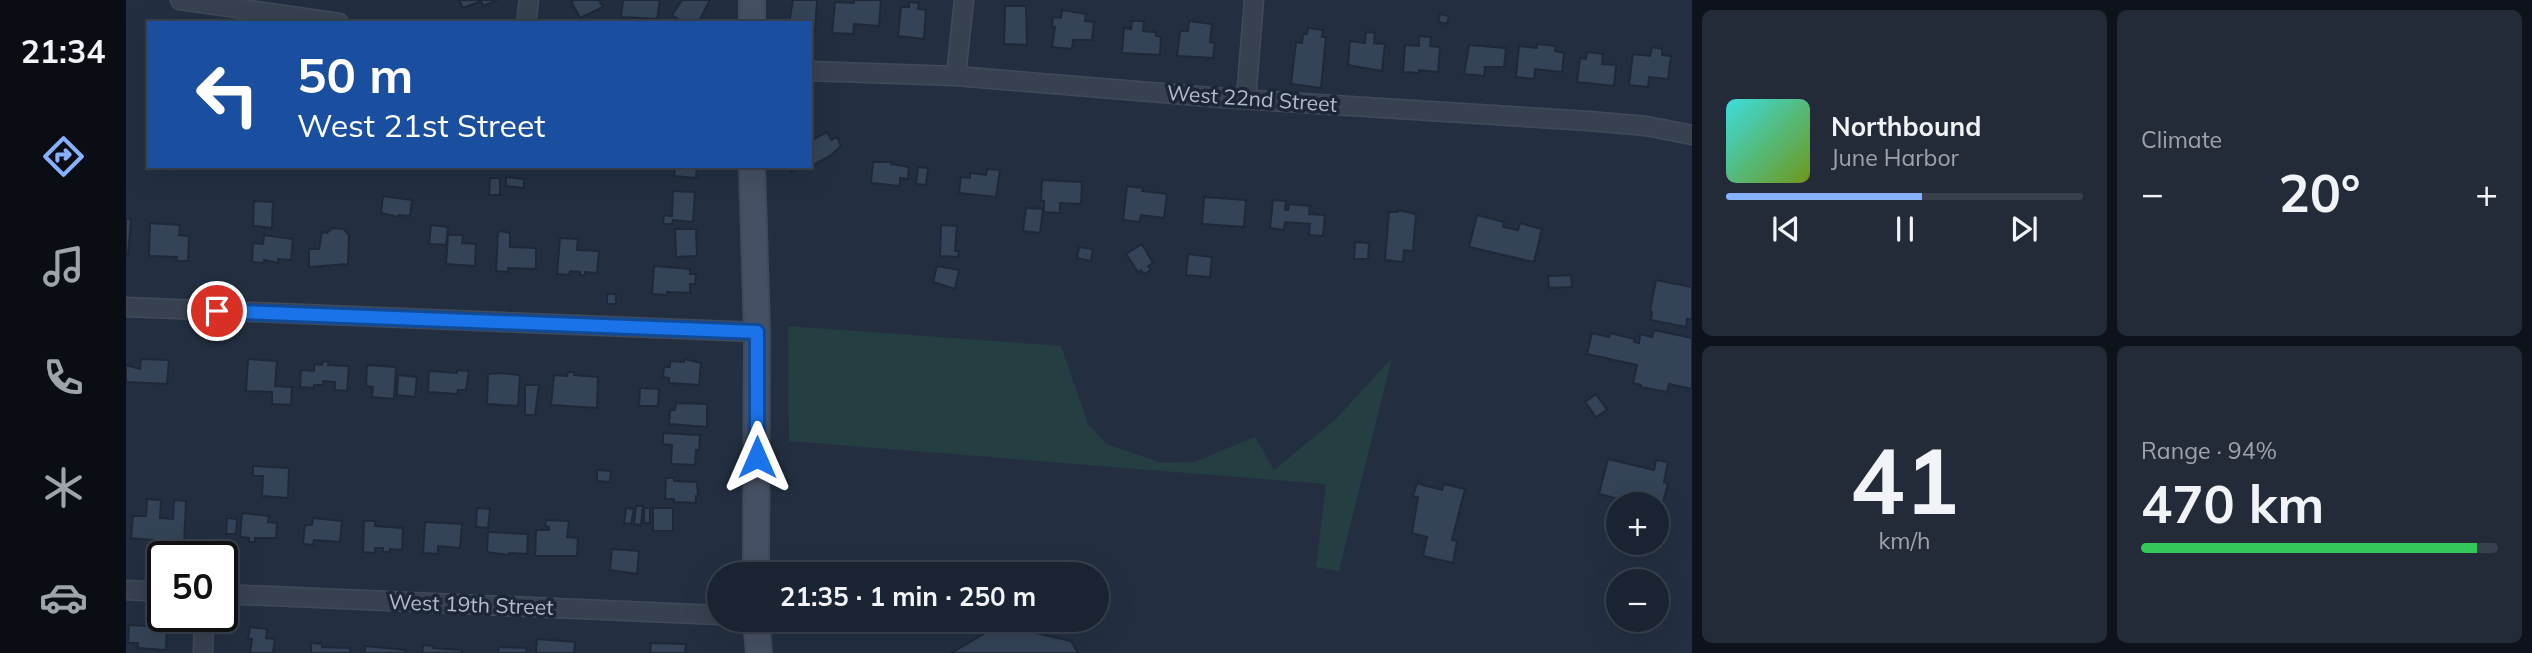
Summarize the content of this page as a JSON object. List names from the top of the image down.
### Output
{
  "streets": {
    "street": ["West 22nd Street", "West 19th Street"]
  },
  "page": {
    "tabs": "21:34",
    "tile": [
      "Climate",
      ["41", "km/h"],
      ["Range · 94%", "470 km"]
    ],
    "turn": ["50 m", "West 21st Street"],
    "song": ["Northbound", "June Harbor"],
    "heat": ["−", "20°", "+"],
    "map_buttons": ["+", "−"],
    "limit": "50",
    "trip": "21:35 · 1 min · 250 m"
  }
}
